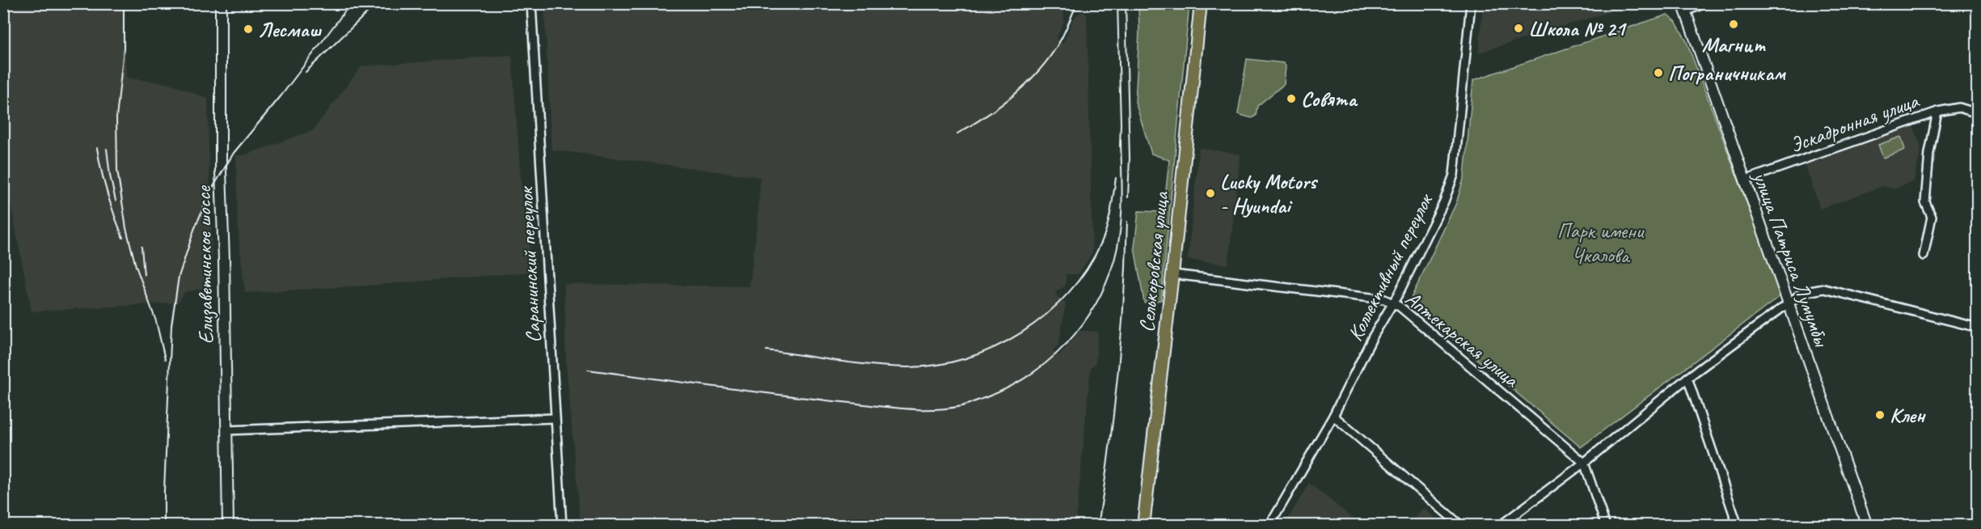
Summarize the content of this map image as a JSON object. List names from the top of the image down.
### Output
{
  "streets": {
    "main road": ["Селькоровская улица"],
    "street": [
      "Эскадронная улица",
      "улица Патриса Лумумбы",
      "Елизаветинское шоссе",
      "Саранинский переулок",
      "Коллективный переулок",
      "Аптекарская улица"
    ]
  },
  "crossings": [
    ["Эскадронная улица", "улица Патриса Лумумбы"],
    ["Селькоровская улица", "Аптекарская улица"],
    ["Коллективный переулок", "Аптекарская улица"]
  ],
  "parks": ["Парк имени Чкалова"],
  "places": [
    "Магнит",
    "Школа № 21",
    "Лесмаш",
    "Пограничникам",
    "Совята",
    "Lucky Motors - Hyundai",
    "Клен"
  ]
}
